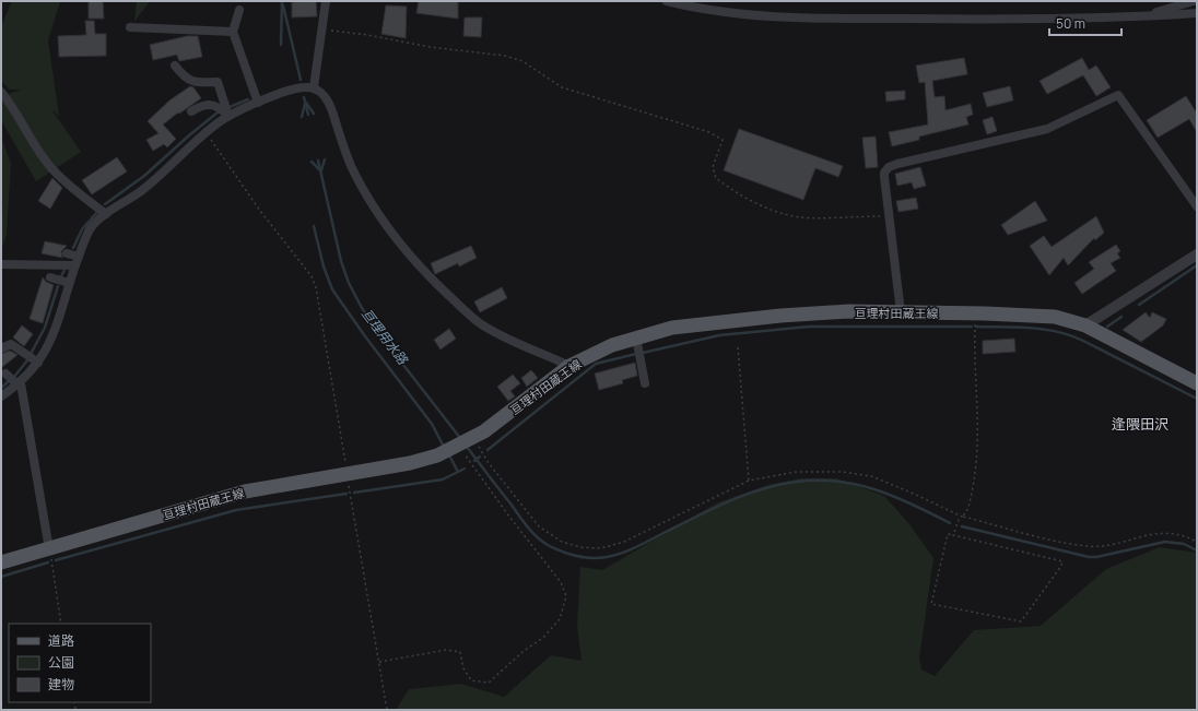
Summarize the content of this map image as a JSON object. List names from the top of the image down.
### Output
{
  "streets": {
    "main road": ["亘理村田蔵王線"]
  },
  "districts": ["逢隈田沢"],
  "water": ["亘理用水路"],
  "legend": ["道路", "公園", "建物"],
  "scale_bar": "50 m"
}
